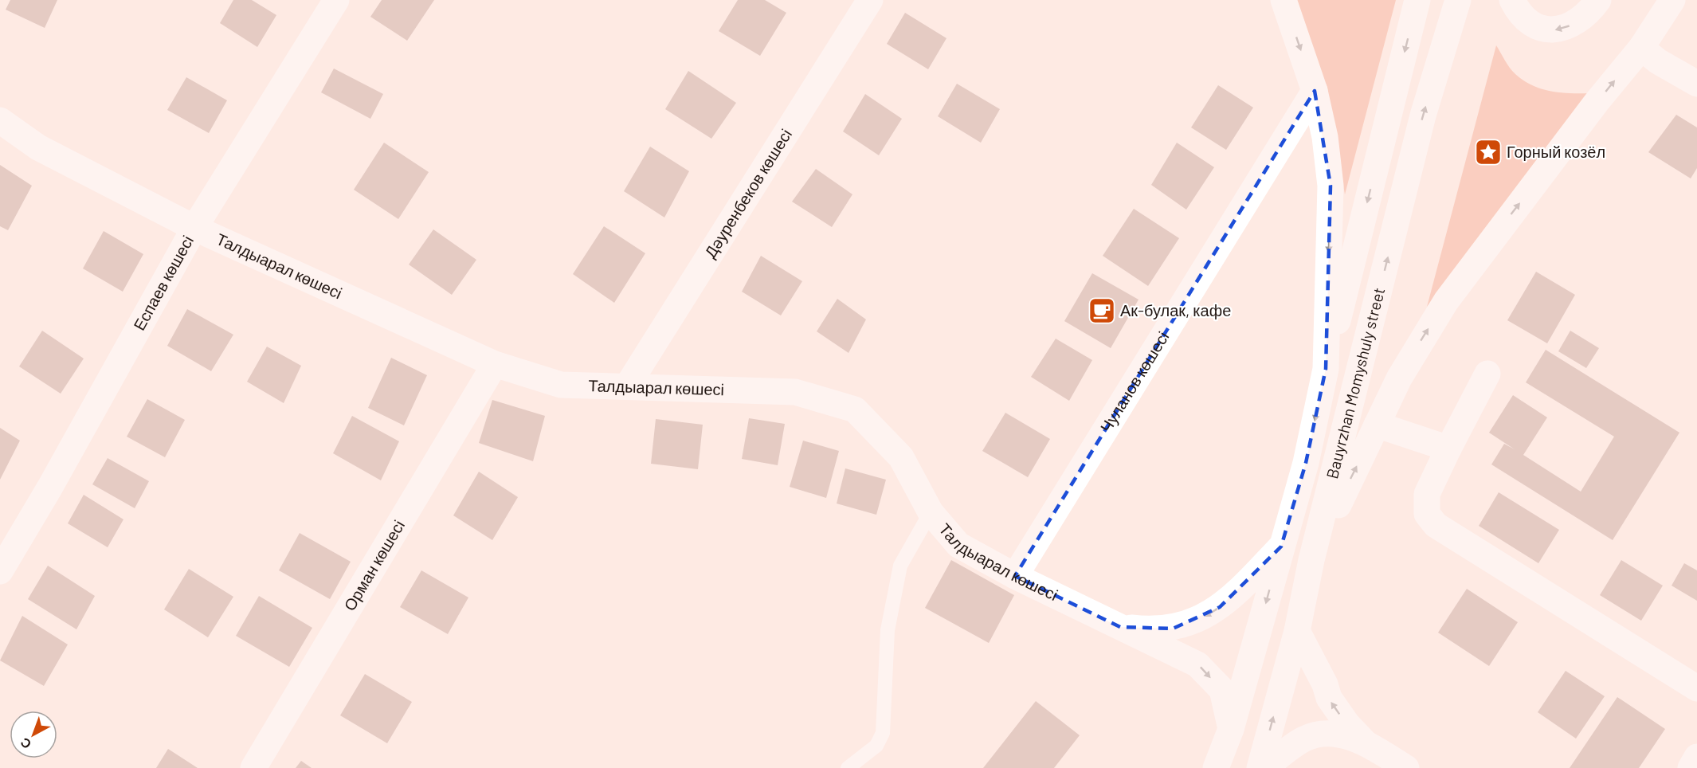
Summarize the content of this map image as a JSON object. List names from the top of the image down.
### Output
{
  "streets": {
    "street": [
      "Дәуренбеков көшесі",
      "Талдыарал көшесі",
      "Еспаев көшесі",
      "Чуланов көшесі",
      "Bauyrzhan Momyshuly street",
      "Орман көшесі"
    ]
  },
  "crossings": [
    ["Дәуренбеков көшесі", "Талдыарал көшесі"],
    ["Талдыарал көшесі", "Еспаев көшесі"],
    ["Талдыарал көшесі", "Чуланов көшесі"],
    ["Талдыарал көшесі", "Орман көшесі"]
  ],
  "places": {
    "place": ["Горный козёл"],
    "cafe": ["Ак-булак, кафе"]
  },
  "north": "bottom left"
}
